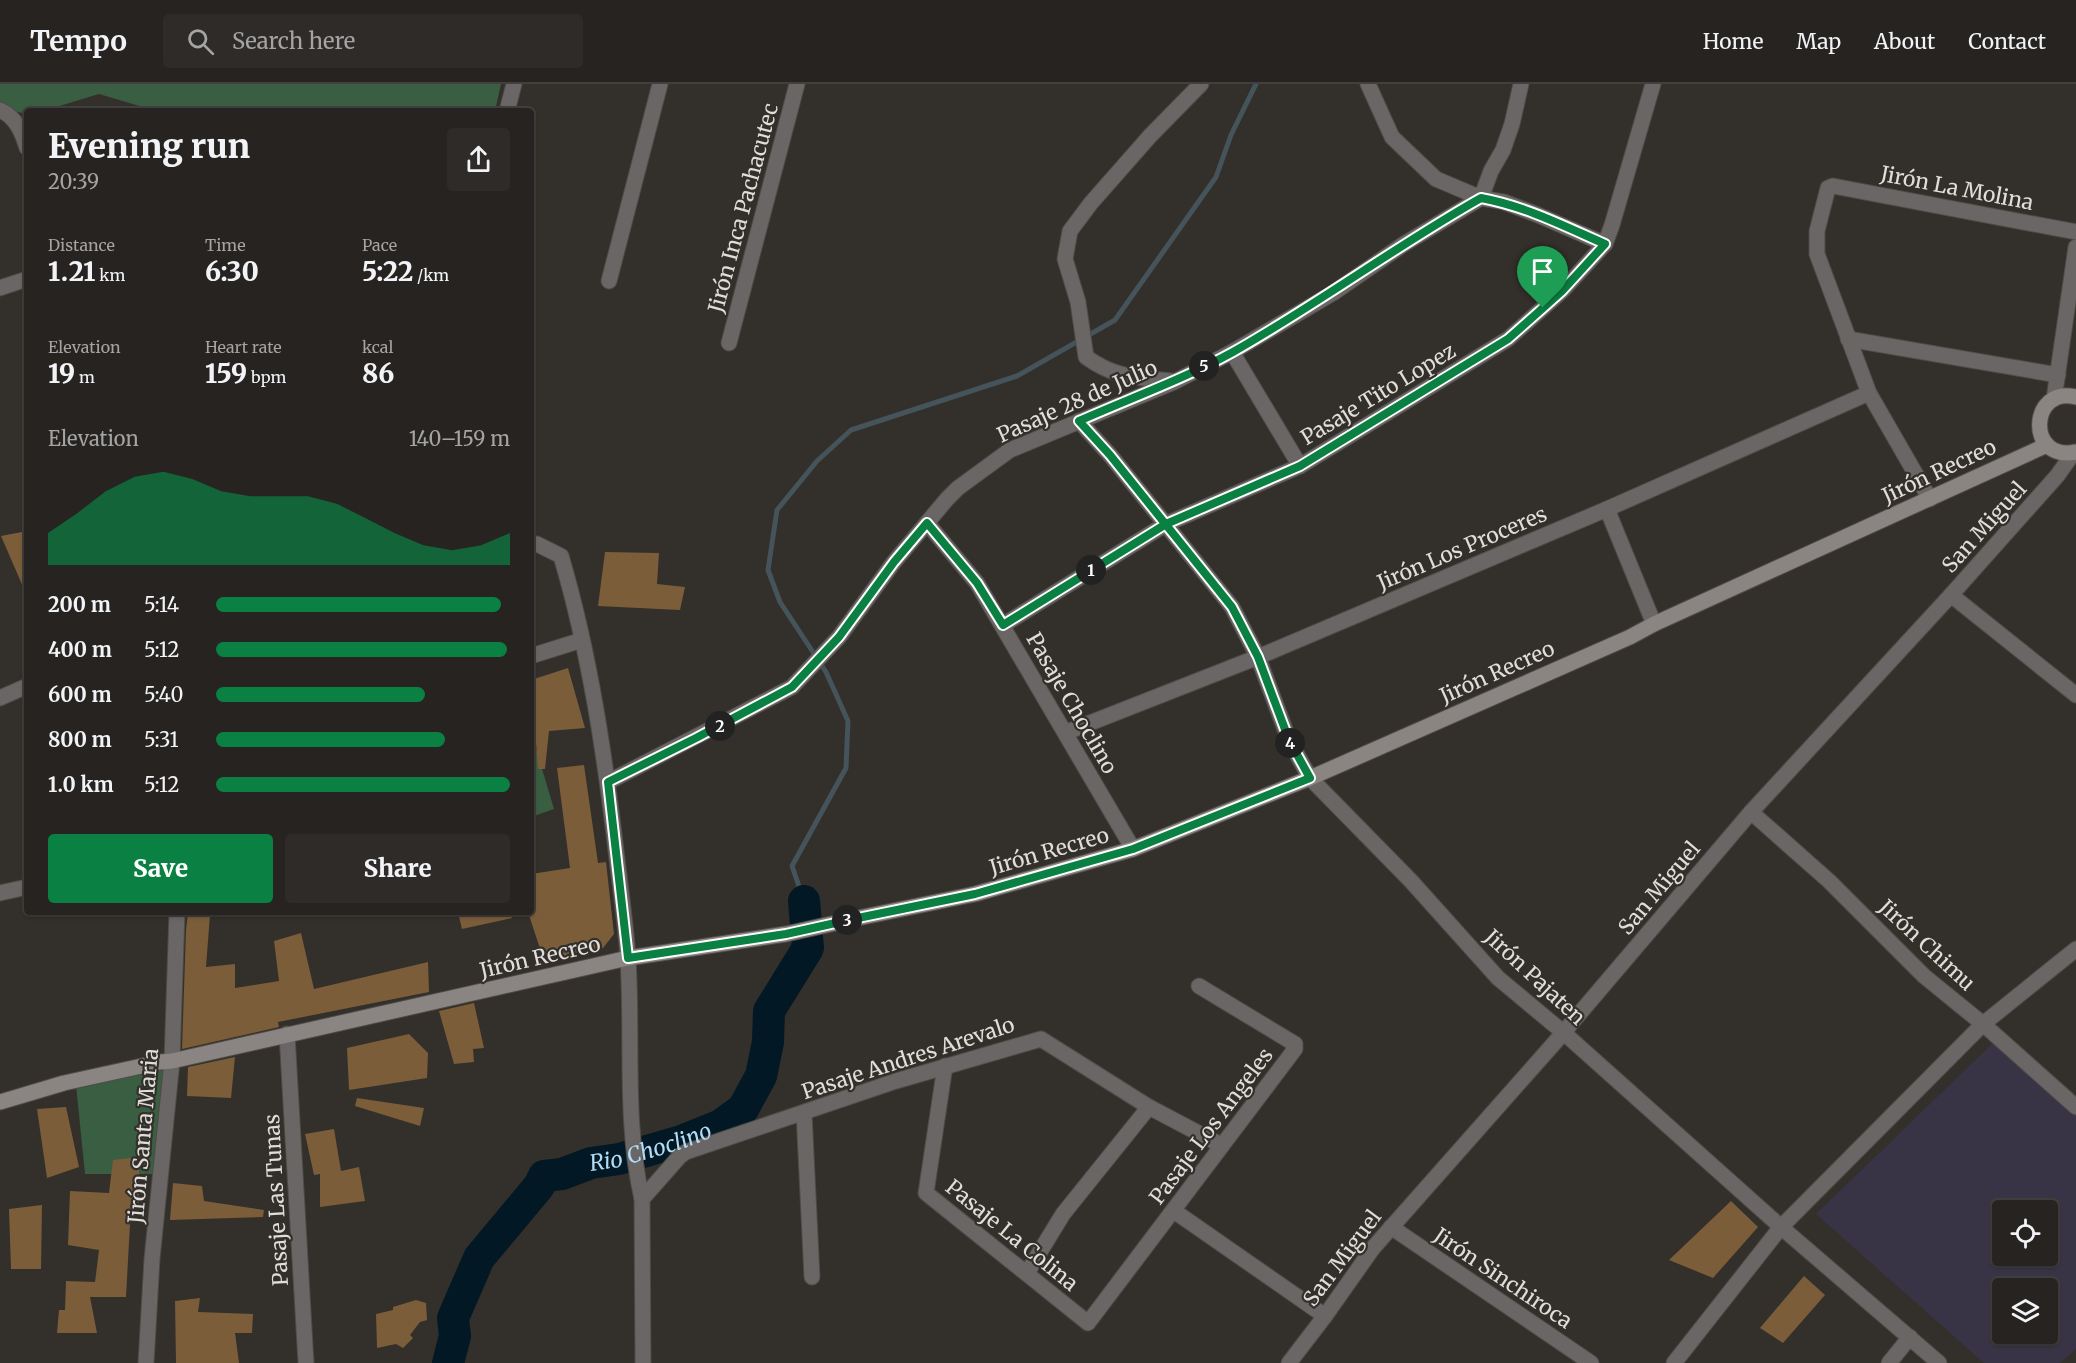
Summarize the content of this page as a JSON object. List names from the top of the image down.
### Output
{
  "streets": {
    "main road": ["Jirón Recreo"],
    "street": [
      "Jirón La Molina",
      "Jirón Inca Pachacutec",
      "Pasaje Tito Lopez",
      "Pasaje 28 de Julio",
      "San Miguel",
      "Jirón Los Proceres",
      "Pasaje Choclino",
      "Jirón Chimu",
      "Jirón Pajaten",
      "Pasaje Andres Arevalo",
      "Pasaje Los Angeles",
      "Jirón Santa Maria",
      "Pasaje Las Tunas",
      "Pasaje La Colina",
      "Jirón Sinchiroca"
    ]
  },
  "crossings": [
    ["Pasaje Tito Lopez", "Pasaje Choclino"],
    ["Pasaje Tito Lopez", "Jirón Pajaten"],
    ["Pasaje 28 de Julio", "Pasaje Choclino"],
    ["Pasaje 28 de Julio", "Jirón Pajaten"],
    ["Jirón Recreo", "Pasaje Choclino"],
    ["Jirón Recreo", "Jirón Pajaten"],
    ["Jirón Recreo", "Jirón Santa Maria"],
    ["Jirón Recreo", "Pasaje Las Tunas"],
    ["San Miguel", "Jirón Chimu"],
    ["San Miguel", "Jirón Pajaten"],
    ["San Miguel", "Jirón Sinchiroca"],
    ["Jirón Los Proceres", "Pasaje Choclino"],
    ["Jirón Los Proceres", "Jirón Pajaten"],
    ["Pasaje Andres Arevalo", "Pasaje Los Angeles"],
    ["Pasaje Andres Arevalo", "Pasaje La Colina"],
    ["Pasaje Los Angeles", "Pasaje La Colina"]
  ],
  "water": ["Rio Choclino"],
  "page": {
    "header": "Tempo",
    "search": "Search here",
    "nav": [
      "Home",
      "Map",
      "About",
      "Contact"
    ],
    "heading": ["Evening run", "20:39"],
    "stats": [
      ["Distance", "1.21 km"],
      ["Time", "6:30"],
      ["Pace", "5:22 /km"],
      ["Elevation", "19 m"],
      ["Heart rate", "159 bpm"],
      ["kcal", "86"]
    ],
    "pins": [
      "5",
      "1",
      "2",
      "4",
      "3"
    ],
    "chart": ["Elevation", "140–159 m"],
    "list": [
      {
        "name": "200 m",
        "note": "5:14"
      },
      {
        "name": "400 m",
        "note": "5:12"
      },
      {
        "name": "600 m",
        "note": "5:40"
      },
      {
        "name": "800 m",
        "note": "5:31"
      },
      {
        "name": "1.0 km",
        "note": "5:12"
      }
    ],
    "buttons": ["Save", "Share"]
  }
}
